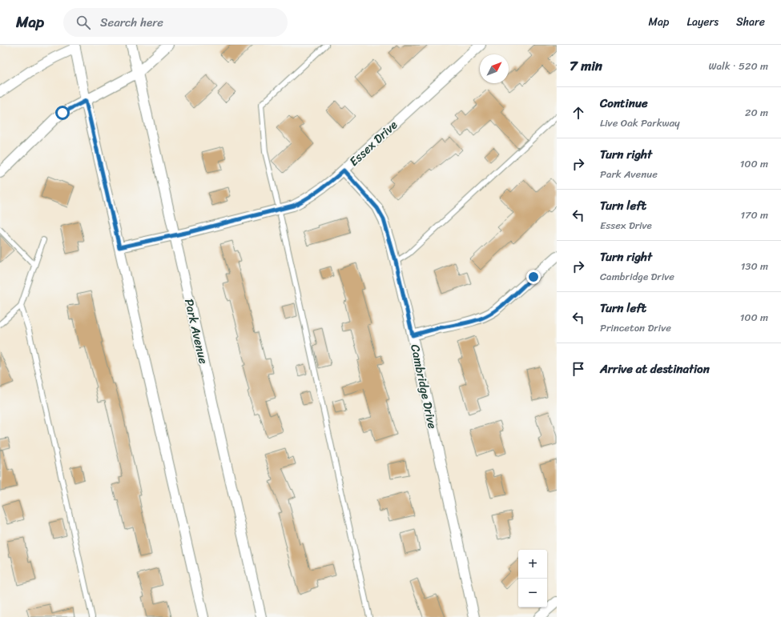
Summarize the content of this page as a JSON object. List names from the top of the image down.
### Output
{
  "streets": {
    "street": ["Essex Drive", "Park Avenue", "Cambridge Drive"]
  },
  "crossings": [
    ["Essex Drive", "Park Avenue"],
    ["Essex Drive", "Cambridge Drive"]
  ],
  "north": "top right",
  "page": {
    "header": "Map",
    "search": "Search here",
    "nav": ["Map", "Layers", "Share"],
    "heading": ["7 min", "Walk · 520 m"],
    "list": [
      ["Continue", "Live Oak Parkway", "20 m"],
      ["Turn right", "Park Avenue", "100 m"],
      ["Turn left", "Essex Drive", "170 m"],
      ["Turn right", "Cambridge Drive", "130 m"],
      ["Turn left", "Princeton Drive", "100 m"],
      "Arrive at destination"
    ],
    "map_buttons": ["+", "−"]
  }
}
